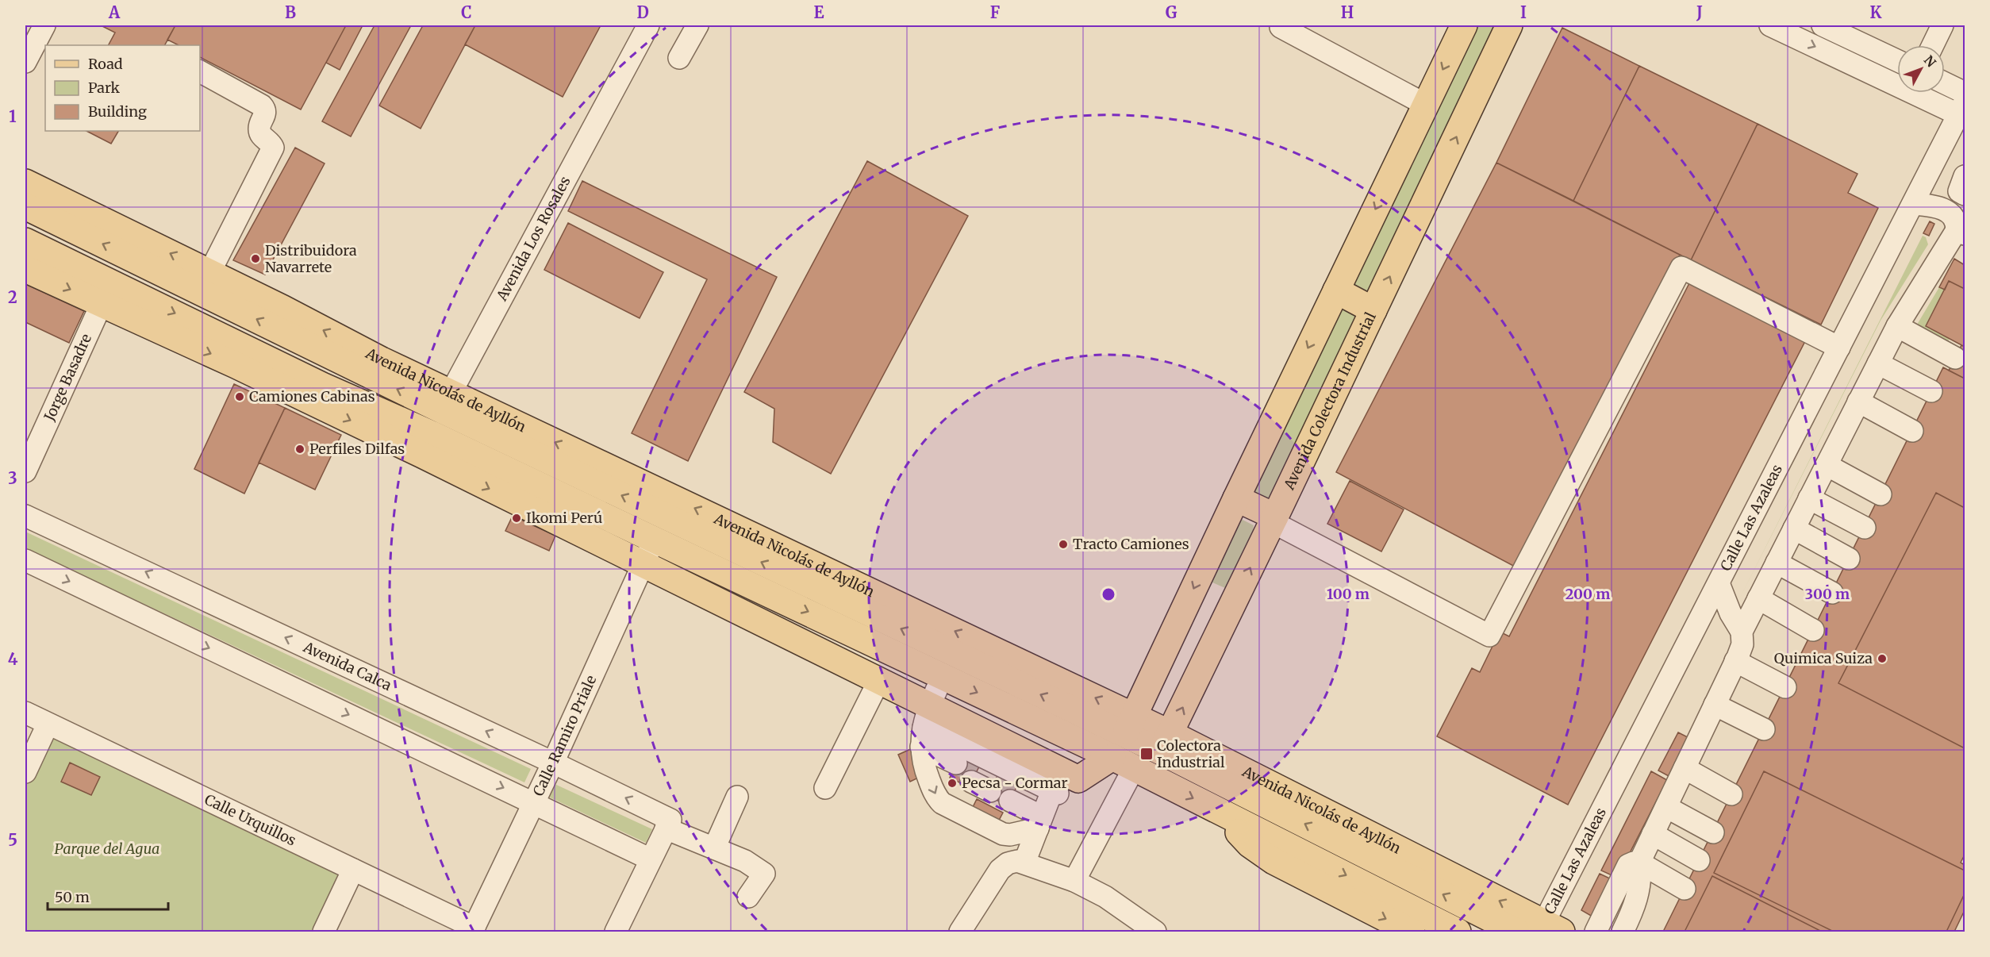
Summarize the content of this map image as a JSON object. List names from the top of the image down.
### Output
{
  "streets": {
    "main road": ["Avenida Nicolás de Ayllón", "Avenida Colectora Industrial"],
    "street": [
      "Avenida Los Rosales",
      "Jorge Basadre",
      "Calle Las Azaleas",
      "Avenida Calca",
      "Calle Ramiro Priale",
      "Calle Urquillos"
    ]
  },
  "crossings": [
    ["Avenida Los Rosales", "Avenida Nicolás de Ayllón"],
    ["Jorge Basadre", "Avenida Nicolás de Ayllón"],
    ["Avenida Nicolás de Ayllón", "Avenida Colectora Industrial"],
    ["Avenida Nicolás de Ayllón", "Calle Las Azaleas"],
    ["Avenida Nicolás de Ayllón", "Calle Ramiro Priale"],
    ["Avenida Calca", "Calle Ramiro Priale"],
    ["Calle Ramiro Priale", "Calle Urquillos"]
  ],
  "parks": ["Parque del Agua"],
  "places": {
    "other": [
      "Distribuidora Navarrete",
      "Camiones Cabinas",
      "Perfiles Dilfas",
      "Ikomi Perú",
      "Tracto Camiones",
      "Quimica Suiza",
      "Pecsa - Cormar"
    ],
    "transit": ["Colectora Industrial"]
  },
  "legend": ["Road", "Park", "Building"],
  "scale_bar": "50 m",
  "north": "top right",
  "grid": {
    "columns": [
      "A",
      "B",
      "C",
      "D",
      "E",
      "F",
      "G",
      "H",
      "I",
      "J",
      "K"
    ],
    "rows": [
      "1",
      "2",
      "3",
      "4",
      "5"
    ]
  },
  "rings": ["100 m", "200 m", "300 m"]
}
